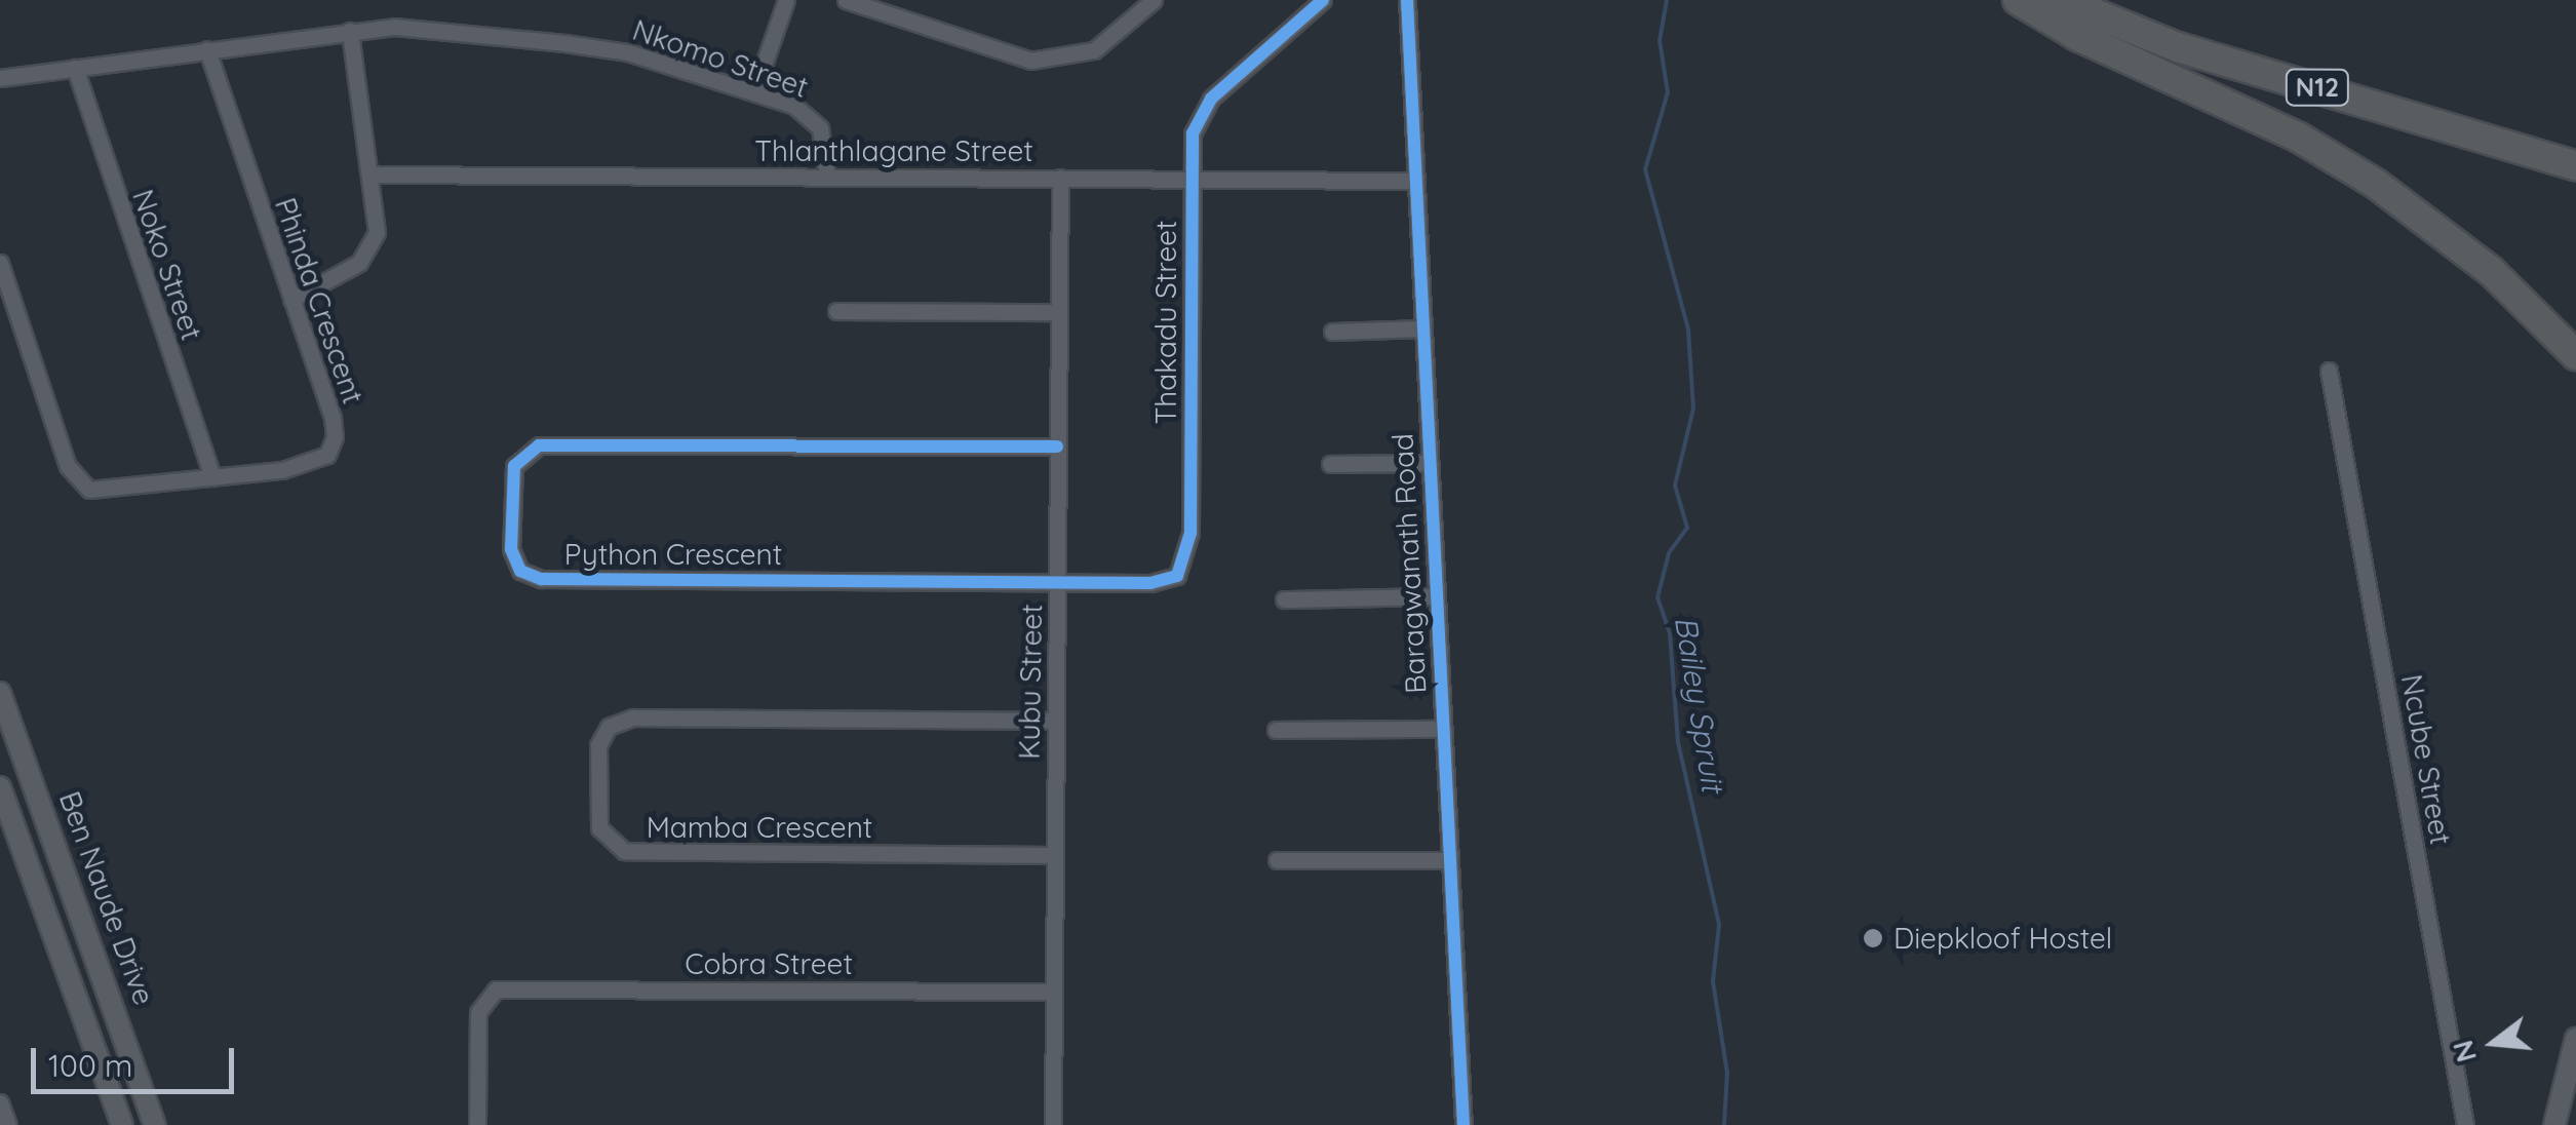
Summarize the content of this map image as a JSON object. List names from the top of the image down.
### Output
{
  "streets": {
    "highway": ["N12"],
    "main road": ["Ben Naude Drive"],
    "street": [
      "Nkomo Street",
      "Thlanthlagane Street",
      "Noko Street",
      "Phinda Crescent",
      "Thakadu Street",
      "Python Crescent",
      "Baragwanath Road",
      "Kubu Street",
      "Ncube Street",
      "Mamba Crescent",
      "Cobra Street"
    ]
  },
  "crossings": [
    ["Nkomo Street", "Thlanthlagane Street"],
    ["Nkomo Street", "Noko Street"],
    ["Nkomo Street", "Phinda Crescent"],
    ["Thlanthlagane Street", "Thakadu Street"],
    ["Thlanthlagane Street", "Baragwanath Road"],
    ["Thlanthlagane Street", "Kubu Street"],
    ["Noko Street", "Phinda Crescent"],
    ["Thakadu Street", "Python Crescent"],
    ["Thakadu Street", "Kubu Street"],
    ["Python Crescent", "Kubu Street"],
    ["Kubu Street", "Mamba Crescent"],
    ["Kubu Street", "Cobra Street"]
  ],
  "water": ["Bailey Spruit"],
  "places": ["Diepkloof Hostel"],
  "scale_bar": "100 m",
  "north": "left"
}
